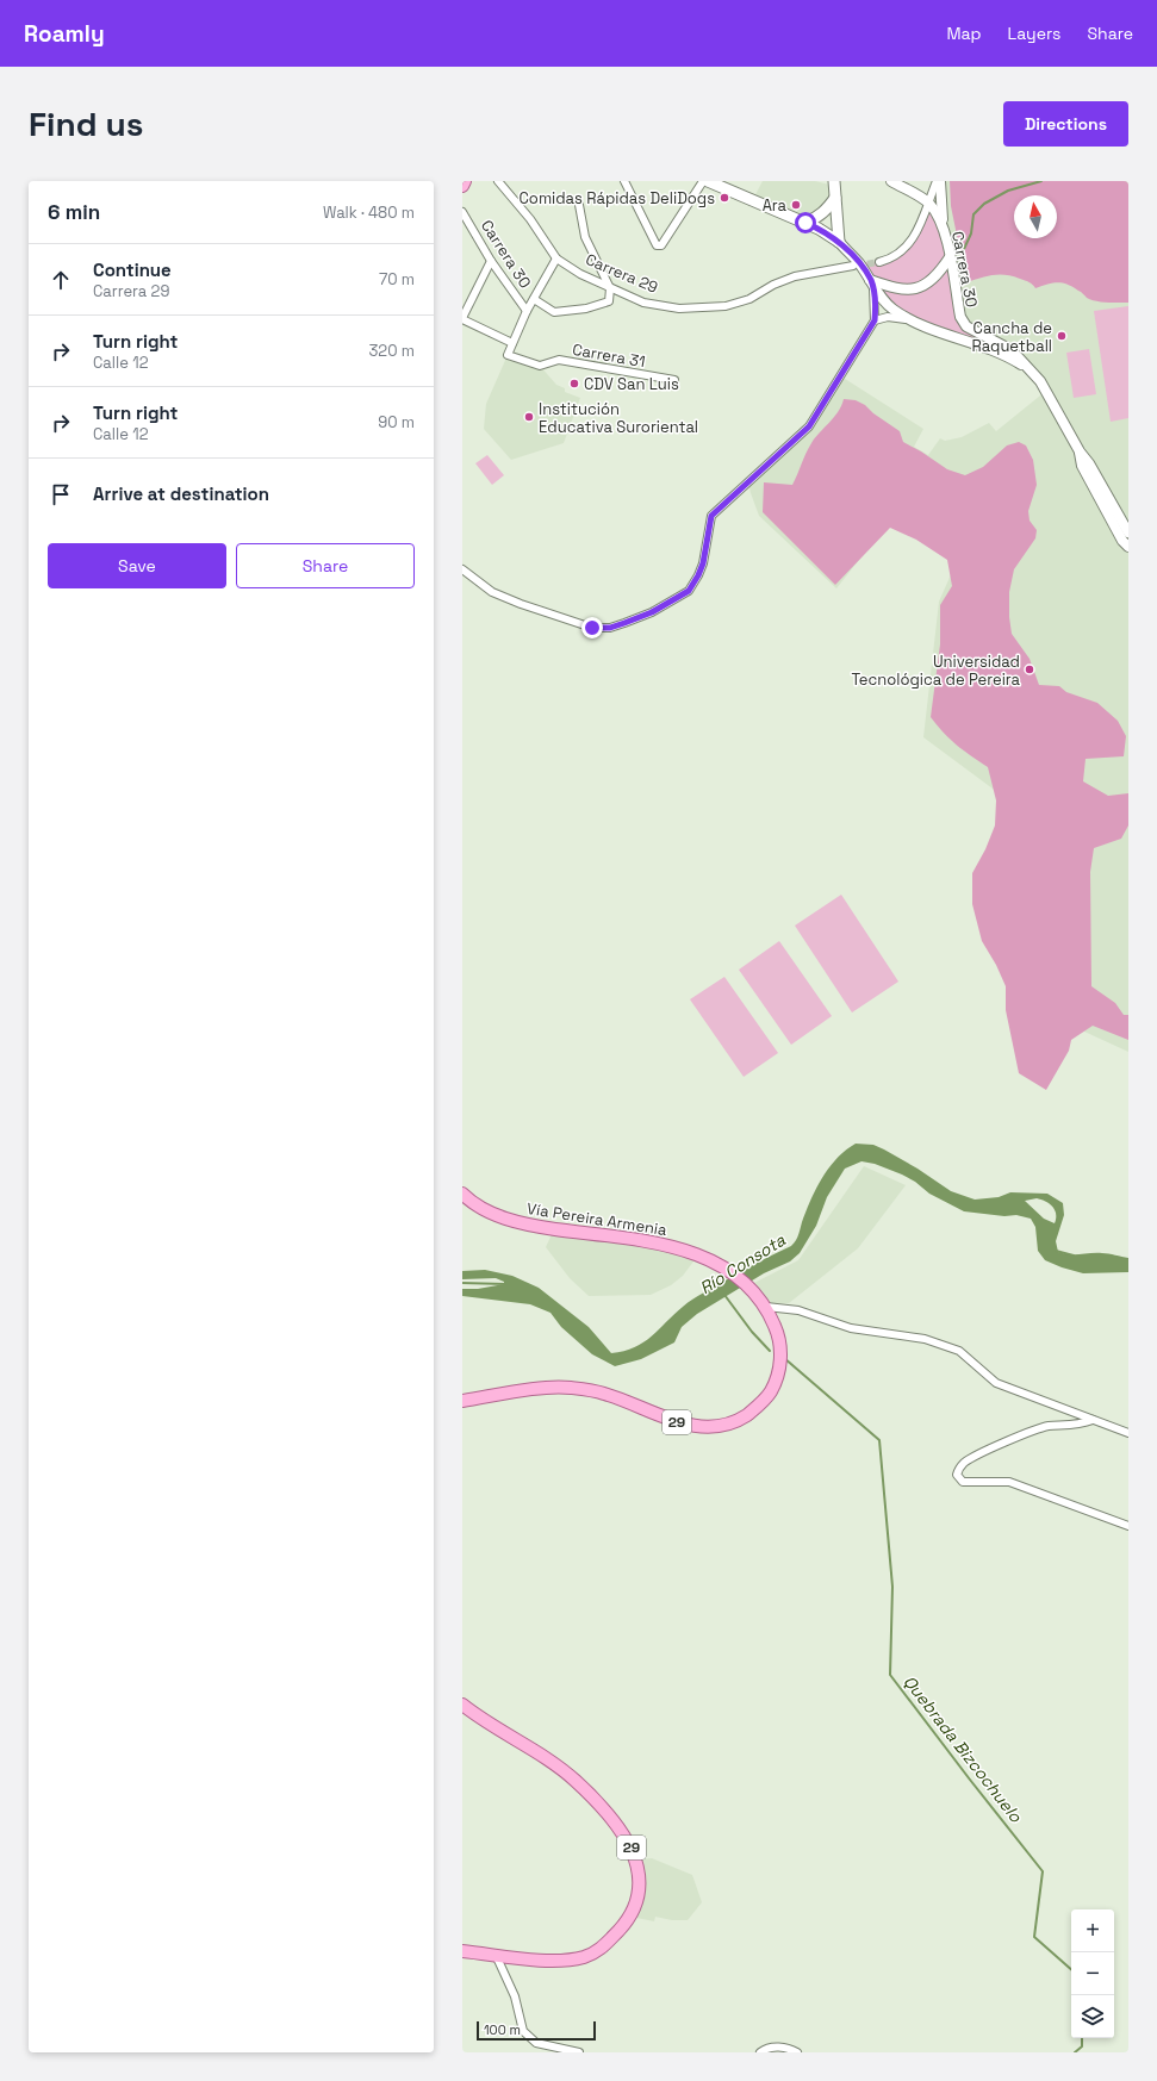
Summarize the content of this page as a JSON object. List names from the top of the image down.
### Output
{
  "streets": {
    "main road": ["Vía Pereira Armenia", "29"],
    "street": ["Carrera 30", "Carrera 29", "Carrera 31"]
  },
  "crossings": [
    ["Vía Pereira Armenia", "29"]
  ],
  "water": ["Río Consota", "Quebrada Bizcochuelo"],
  "places": [
    "Comidas Rápidas DeliDogs",
    "Ara",
    "Cancha de Raquetball",
    "CDV San Luis",
    "Institución Educativa Suroriental",
    "Universidad Tecnológica de Pereira"
  ],
  "scale_bar": "100 m",
  "north": "top",
  "page": {
    "header": "Roamly",
    "nav": ["Map", "Layers", "Share"],
    "buttons": [
      "Directions",
      ["Save", "Share"]
    ],
    "title": "Find us",
    "heading": ["6 min", "Walk · 480 m"],
    "list": [
      ["Continue", "Carrera 29", "70 m"],
      ["Turn right", "Calle 12", "320 m"],
      ["Turn right", "Calle 12", "90 m"],
      "Arrive at destination"
    ],
    "map_buttons": ["+", "−"],
    "scale": "100 m"
  }
}
